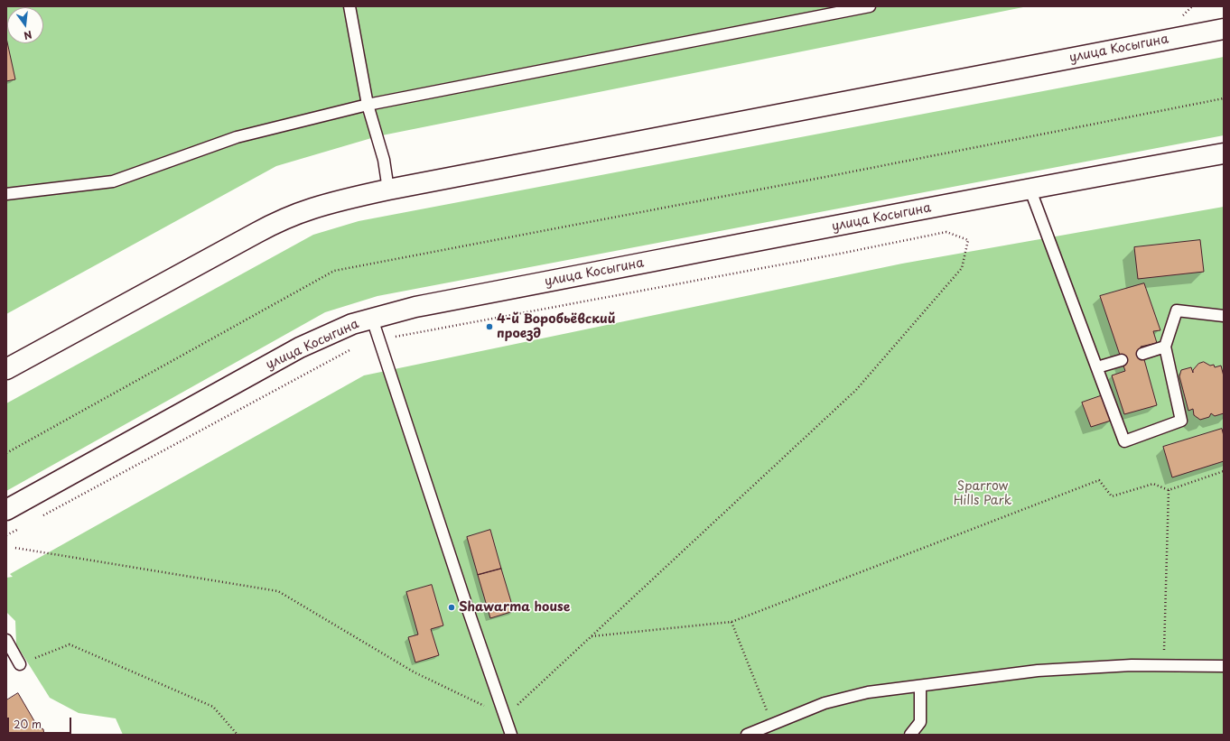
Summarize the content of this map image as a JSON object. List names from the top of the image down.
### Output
{
  "streets": {
    "main road": ["улица Косыгина"]
  },
  "parks": ["Sparrow Hills Park"],
  "places": ["4-й Воробьёвский проезд", "Shawarma house"],
  "scale_bar": "20 m",
  "north": "bottom"
}
